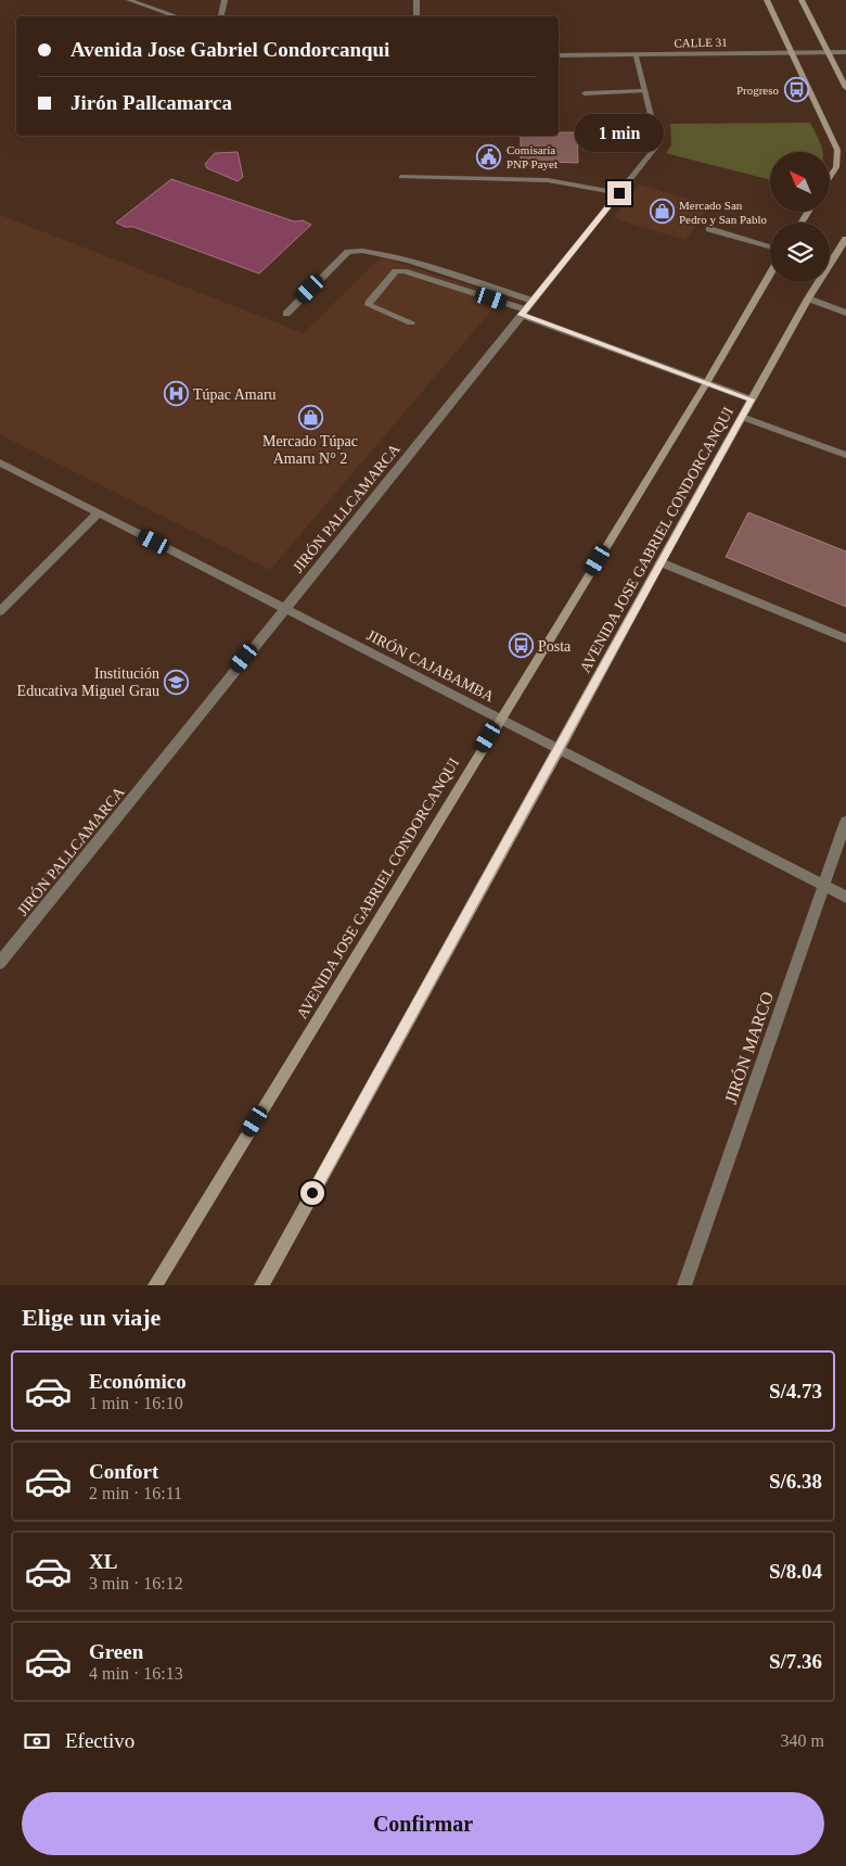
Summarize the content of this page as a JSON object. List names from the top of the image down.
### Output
{
  "streets": {
    "main road": ["AVENIDA JOSE GABRIEL CONDORCANQUI"],
    "street": [
      "CALLE 31",
      "JIRÓN PALLCAMARCA",
      "JIRÓN CAJABAMBA",
      "JIRÓN MARCO"
    ]
  },
  "crossings": [
    ["CALLE 31", "JIRÓN PALLCAMARCA"],
    ["JIRÓN PALLCAMARCA", "JIRÓN CAJABAMBA"],
    ["AVENIDA JOSE GABRIEL CONDORCANQUI", "JIRÓN CAJABAMBA"],
    ["JIRÓN CAJABAMBA", "JIRÓN MARCO"]
  ],
  "places": {
    "bus stop": ["Progreso", "Posta"],
    "public building": ["Comisaría PNP Payet"],
    "shop": ["Mercado San Pedro y San Pablo", "Mercado Túpac Amaru N° 2"],
    "hospital": ["Túpac Amaru"],
    "school or university": ["Institución Educativa Miguel Grau"]
  },
  "north": "top left",
  "page": {
    "banner": ["Avenida Jose Gabriel Condorcanqui", "Jirón Pallcamarca"],
    "bubble": "1 min",
    "heading": "Elige un viaje",
    "list": [
      {
        "name": "Económico",
        "note": "1 min · 16:10",
        "value": "S/4.73"
      },
      {
        "name": "Confort",
        "note": "2 min · 16:11",
        "value": "S/6.38"
      },
      {
        "name": "XL",
        "note": "3 min · 16:12",
        "value": "S/8.04"
      },
      {
        "name": "Green",
        "note": "4 min · 16:13",
        "value": "S/7.36"
      }
    ],
    "pay": ["Efectivo", "340 m"],
    "buttons": "Confirmar"
  }
}
